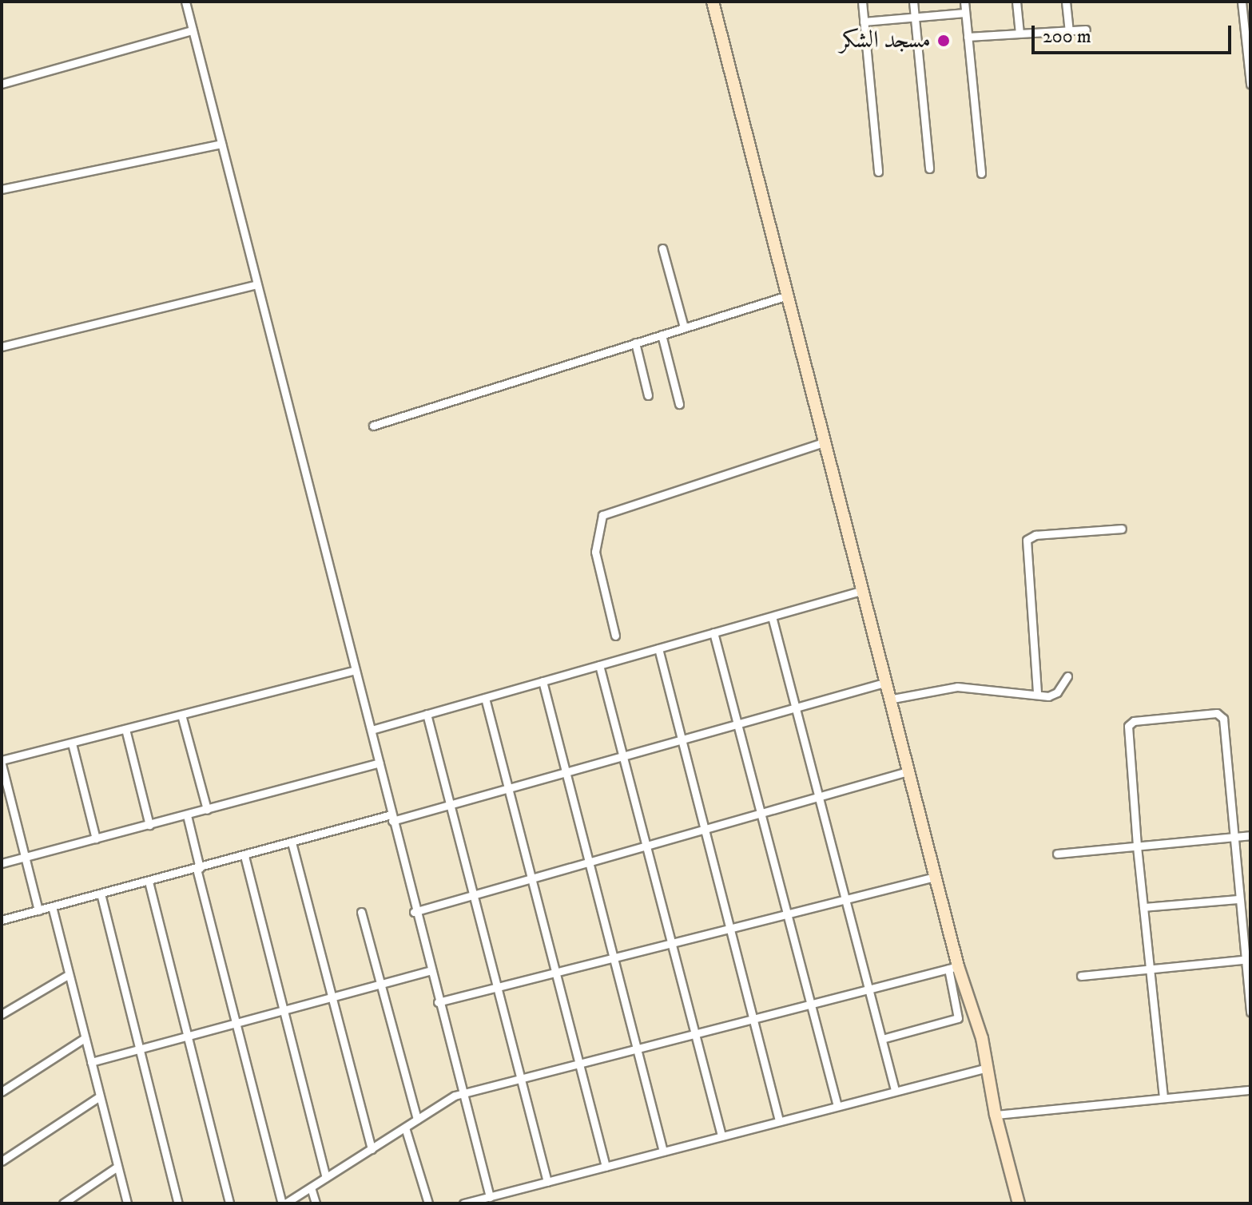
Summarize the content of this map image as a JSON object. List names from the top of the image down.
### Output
{
  "places": ["مسجد الشكر"],
  "scale_bar": "200 m"
}
